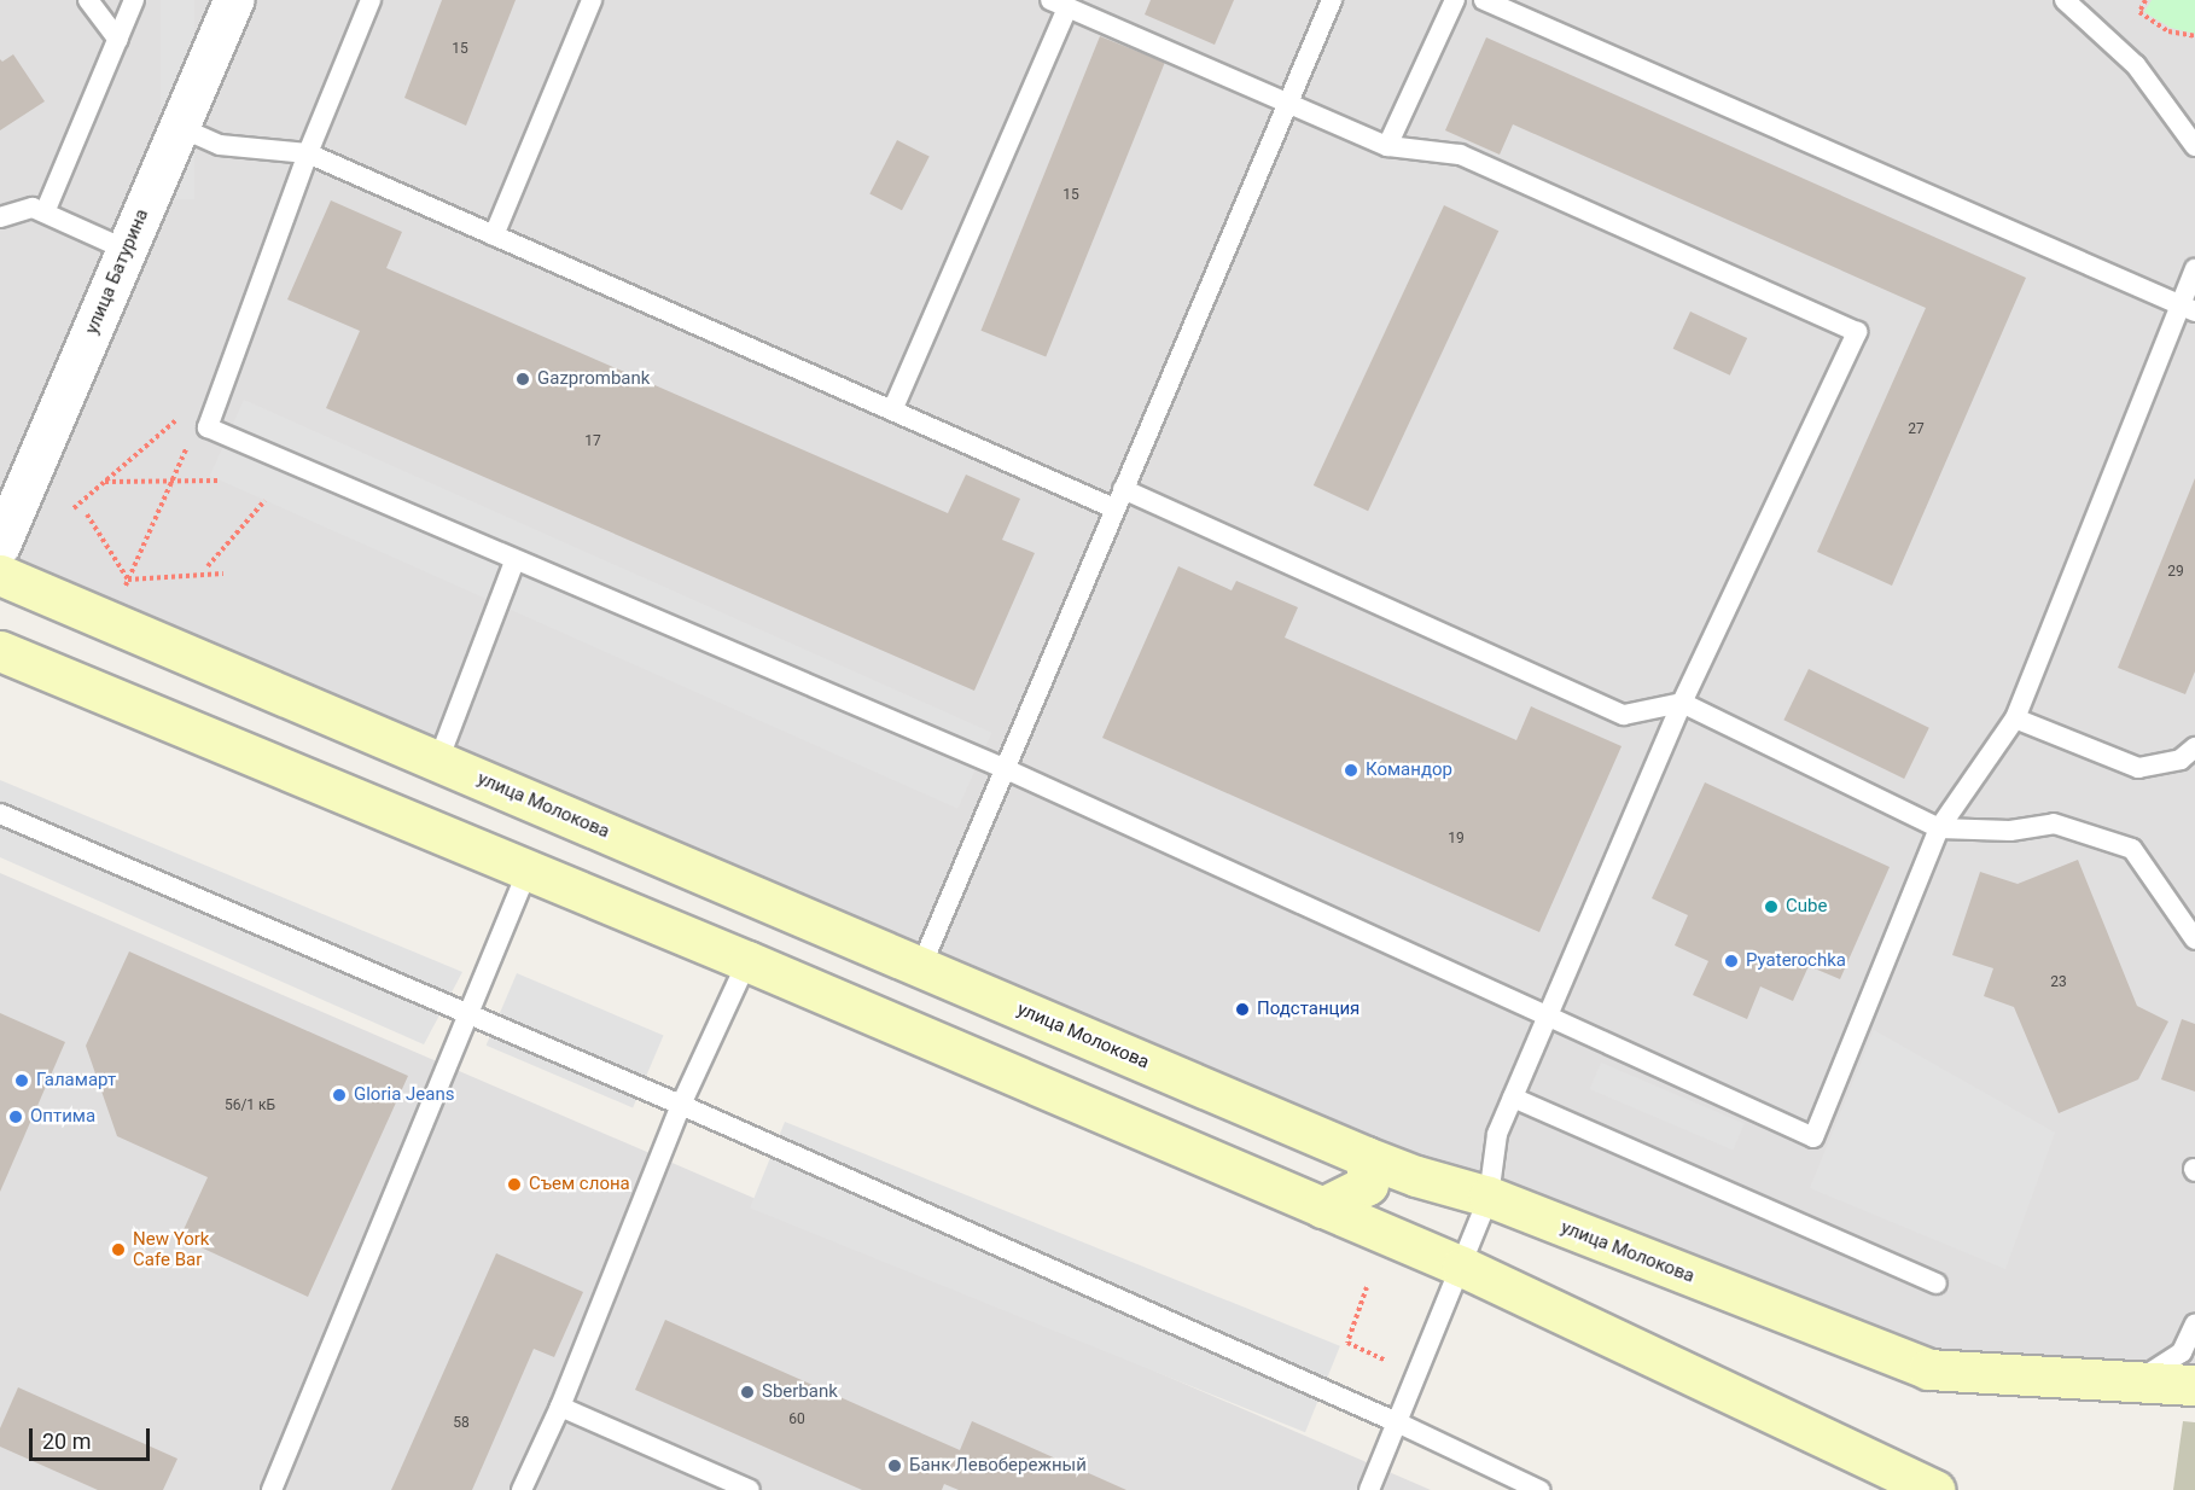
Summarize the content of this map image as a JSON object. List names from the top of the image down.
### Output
{
  "streets": {
    "main road": ["улица Молокова"],
    "street": ["улица Батурина"]
  },
  "places": [
    "Gazprombank",
    "Командор",
    "Cube",
    "Pyaterochka",
    "Подстанция",
    "Галамарт",
    "Gloria Jeans",
    "Оптима",
    "Съем слона",
    "New York Cafe Bar",
    "Sberbank",
    "Банк Левобережный"
  ],
  "house_numbers": [
    "15",
    "15",
    "27",
    "17",
    "29",
    "19",
    "23",
    "56/1 кБ",
    "60",
    "58"
  ],
  "scale_bar": "20 m"
}
